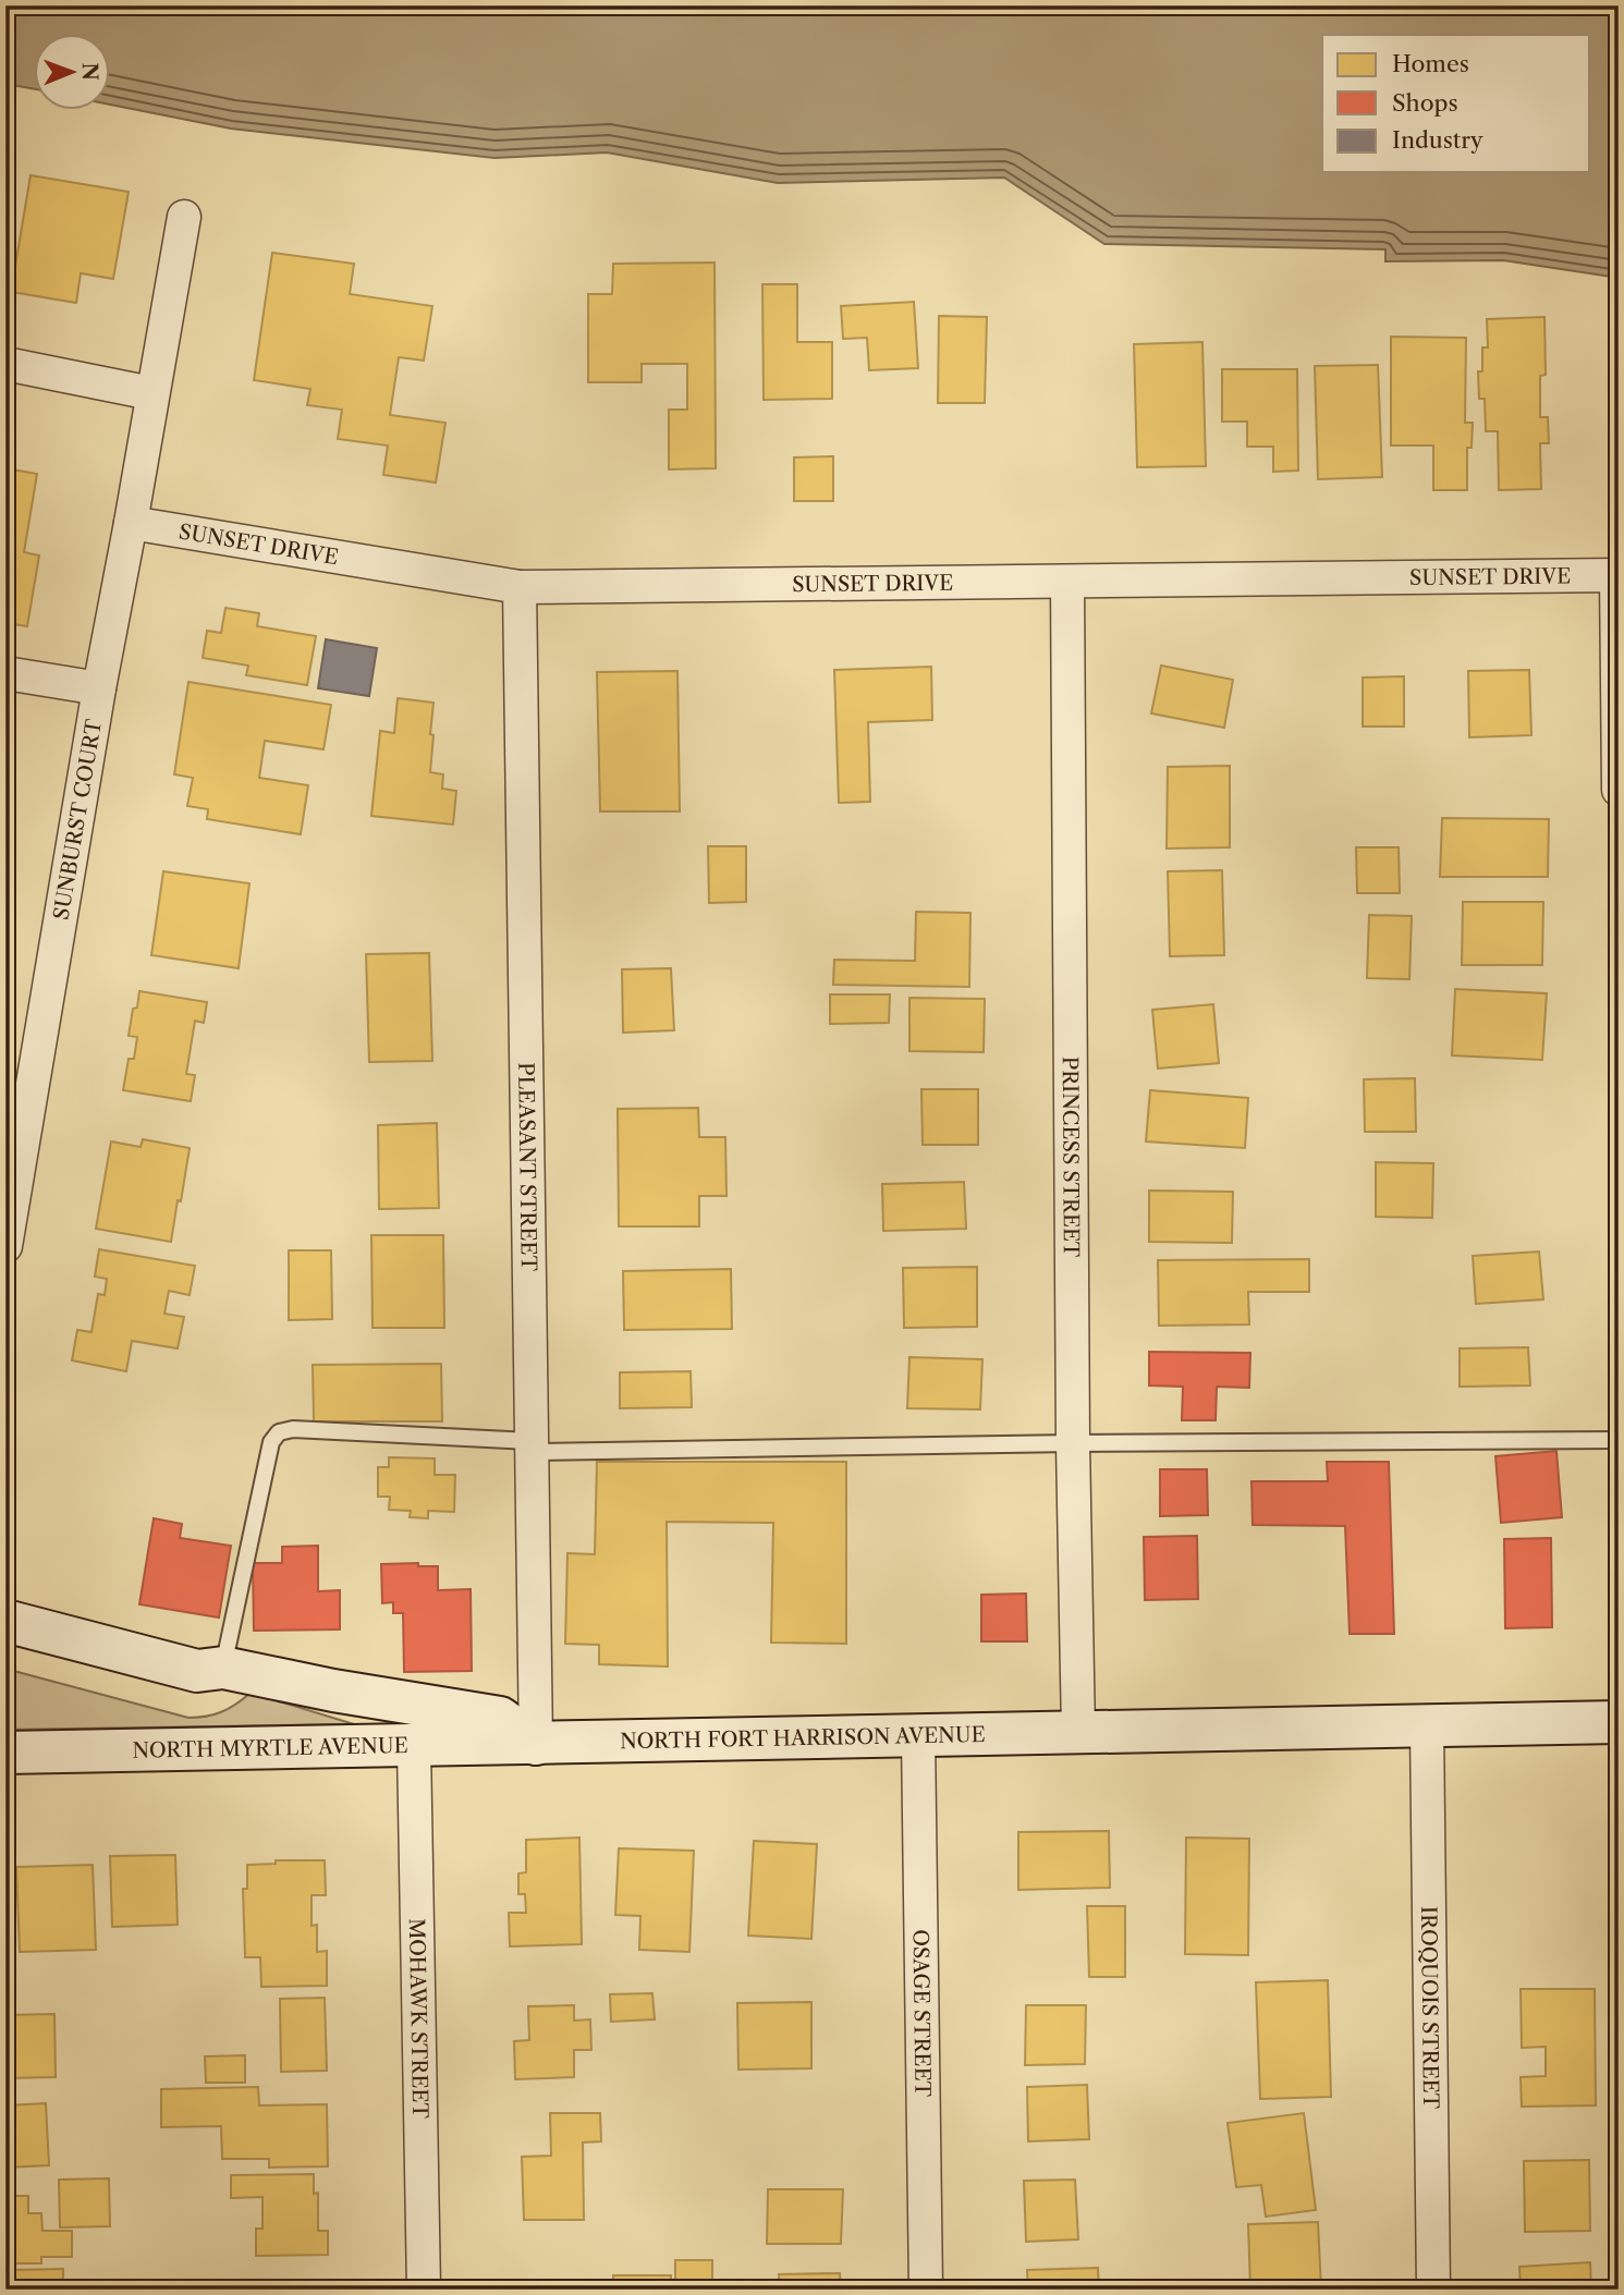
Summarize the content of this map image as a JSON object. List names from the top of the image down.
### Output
{
  "streets": {
    "main road": ["NORTH FORT HARRISON AVENUE", "NORTH MYRTLE AVENUE"],
    "street": [
      "SUNSET DRIVE",
      "SUNBURST COURT",
      "PRINCESS STREET",
      "PLEASANT STREET",
      "IROQUOIS STREET",
      "OSAGE STREET",
      "MOHAWK STREET"
    ]
  },
  "crossings": [
    ["SUNSET DRIVE", "SUNBURST COURT"],
    ["SUNSET DRIVE", "PRINCESS STREET"],
    ["SUNSET DRIVE", "PLEASANT STREET"],
    ["PRINCESS STREET", "NORTH FORT HARRISON AVENUE"],
    ["PLEASANT STREET", "NORTH FORT HARRISON AVENUE"],
    ["PLEASANT STREET", "NORTH MYRTLE AVENUE"],
    ["NORTH FORT HARRISON AVENUE", "NORTH MYRTLE AVENUE"],
    ["NORTH FORT HARRISON AVENUE", "IROQUOIS STREET"],
    ["NORTH FORT HARRISON AVENUE", "OSAGE STREET"],
    ["NORTH MYRTLE AVENUE", "MOHAWK STREET"]
  ],
  "legend": ["Homes", "Shops", "Industry"],
  "north": "right"
}
